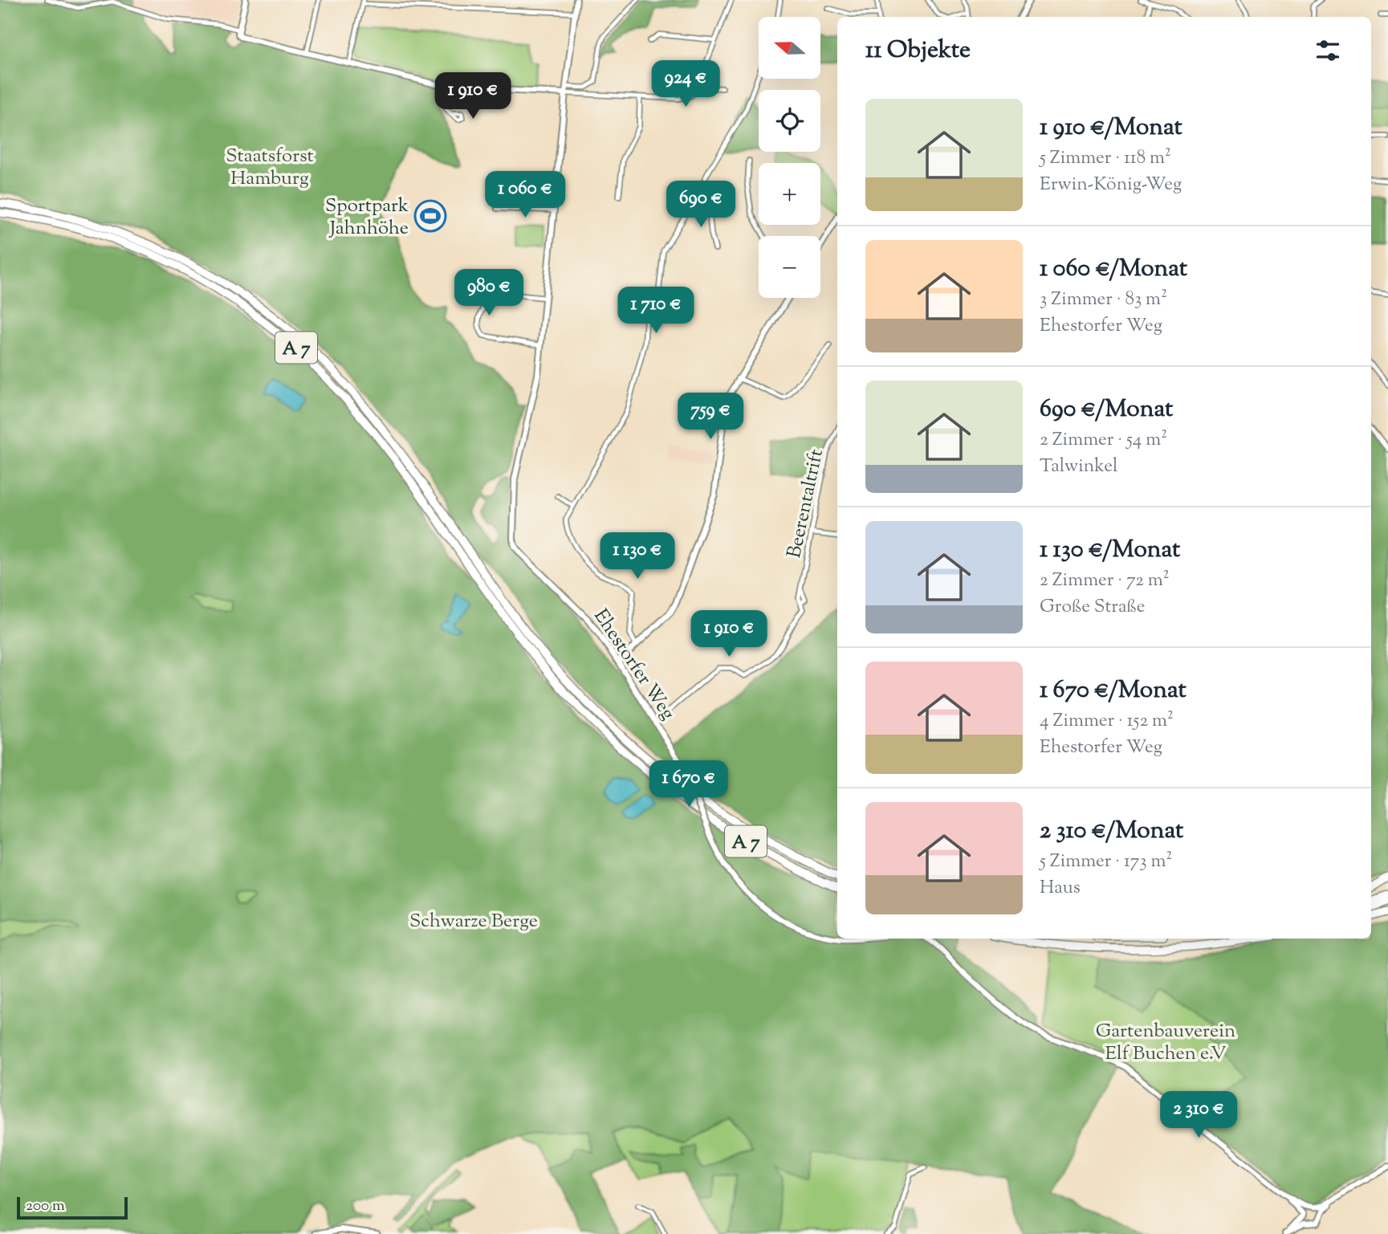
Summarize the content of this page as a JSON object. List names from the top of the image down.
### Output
{
  "streets": {
    "highway": ["A 7"],
    "main road": ["Ehestorfer Weg"],
    "street": ["Beerentaltrift"]
  },
  "crossings": [
    ["Beerentaltrift", "Ehestorfer Weg"]
  ],
  "parks": ["Staatsforst Hamburg", "Schwarze Berge", "Gartenbauverein Elf Buchen e.V"],
  "places": {
    "sports": ["Sportpark Jahnhöhe"]
  },
  "scale_bar": "200 m",
  "north": "left",
  "page": {
    "map_buttons": ["+", "−"],
    "heading": "11 Objekte",
    "price": [
      "924 €",
      "1 910 €",
      "1 060 €",
      "690 €",
      "980 €",
      "1 710 €",
      "759 €",
      "1 130 €",
      "1 910 €",
      "1 670 €",
      "2 310 €"
    ],
    "list": [
      {
        "name": "1 910 €/Monat",
        "note": "5 Zimmer · 118 m² · Erwin-König-Weg"
      },
      {
        "name": "1 060 €/Monat",
        "note": "3 Zimmer · 83 m² · Ehestorfer Weg"
      },
      {
        "name": "690 €/Monat",
        "note": "2 Zimmer · 54 m² · Talwinkel"
      },
      {
        "name": "1 130 €/Monat",
        "note": "2 Zimmer · 72 m² · Große Straße"
      },
      {
        "name": "1 670 €/Monat",
        "note": "4 Zimmer · 152 m² · Ehestorfer Weg"
      },
      {
        "name": "2 310 €/Monat",
        "note": "5 Zimmer · 173 m² · Haus"
      }
    ],
    "scale": "200 m"
  }
}
